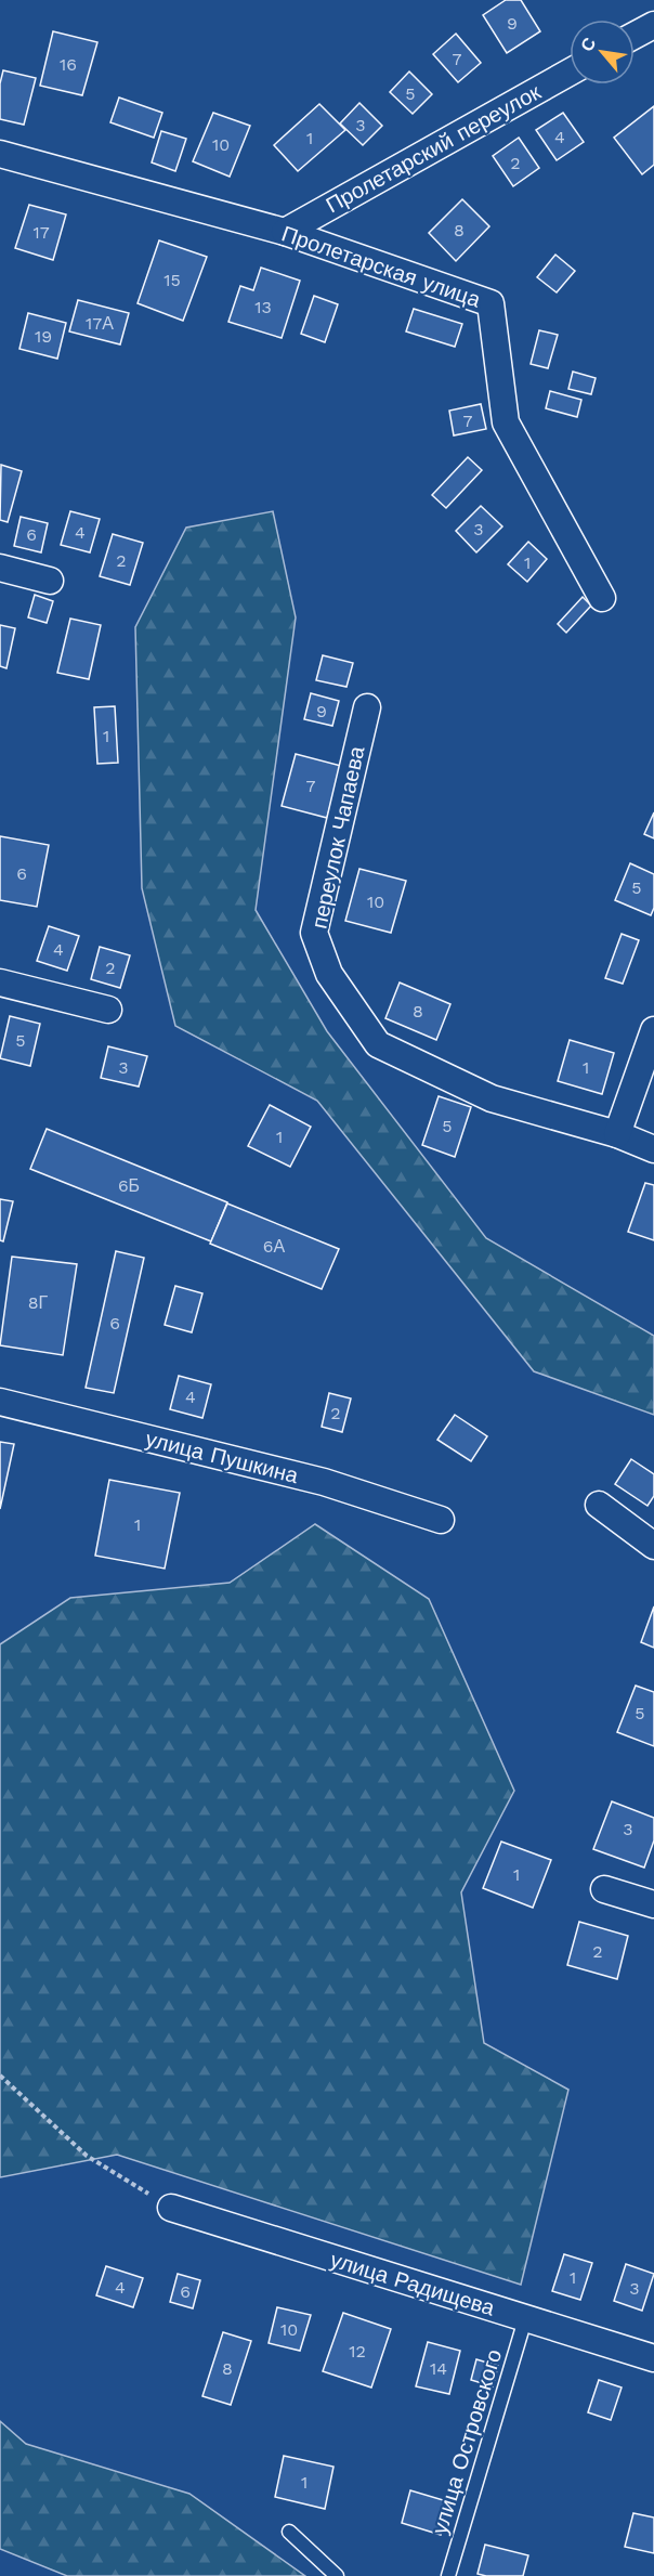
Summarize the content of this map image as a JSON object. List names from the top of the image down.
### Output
{
  "streets": {
    "street": [
      "Пролетарский переулок",
      "Пролетарская улица",
      "переулок Чапаева",
      "улица Пушкина",
      "улица Радищева"
    ],
    "lane": ["улица Островского"]
  },
  "crossings": [
    ["Пролетарский переулок", "Пролетарская улица"],
    ["улица Радищева", "улица Островского"]
  ],
  "house_numbers": [
    "9",
    "7",
    "16",
    "5",
    "3",
    "4",
    "1",
    "10",
    "2",
    "8",
    "17",
    "15",
    "13",
    "17А",
    "19",
    "7",
    "3",
    "4",
    "6",
    "2",
    "1",
    "9",
    "1",
    "7",
    "6",
    "5",
    "10",
    "4",
    "2",
    "8",
    "5",
    "3",
    "1",
    "5",
    "1",
    "6Б",
    "6А",
    "8Г",
    "6",
    "4",
    "2",
    "1",
    "5",
    "3",
    "1",
    "2",
    "1",
    "4",
    "3",
    "6",
    "10",
    "12",
    "8",
    "14",
    "1"
  ],
  "north": "top left"
}
